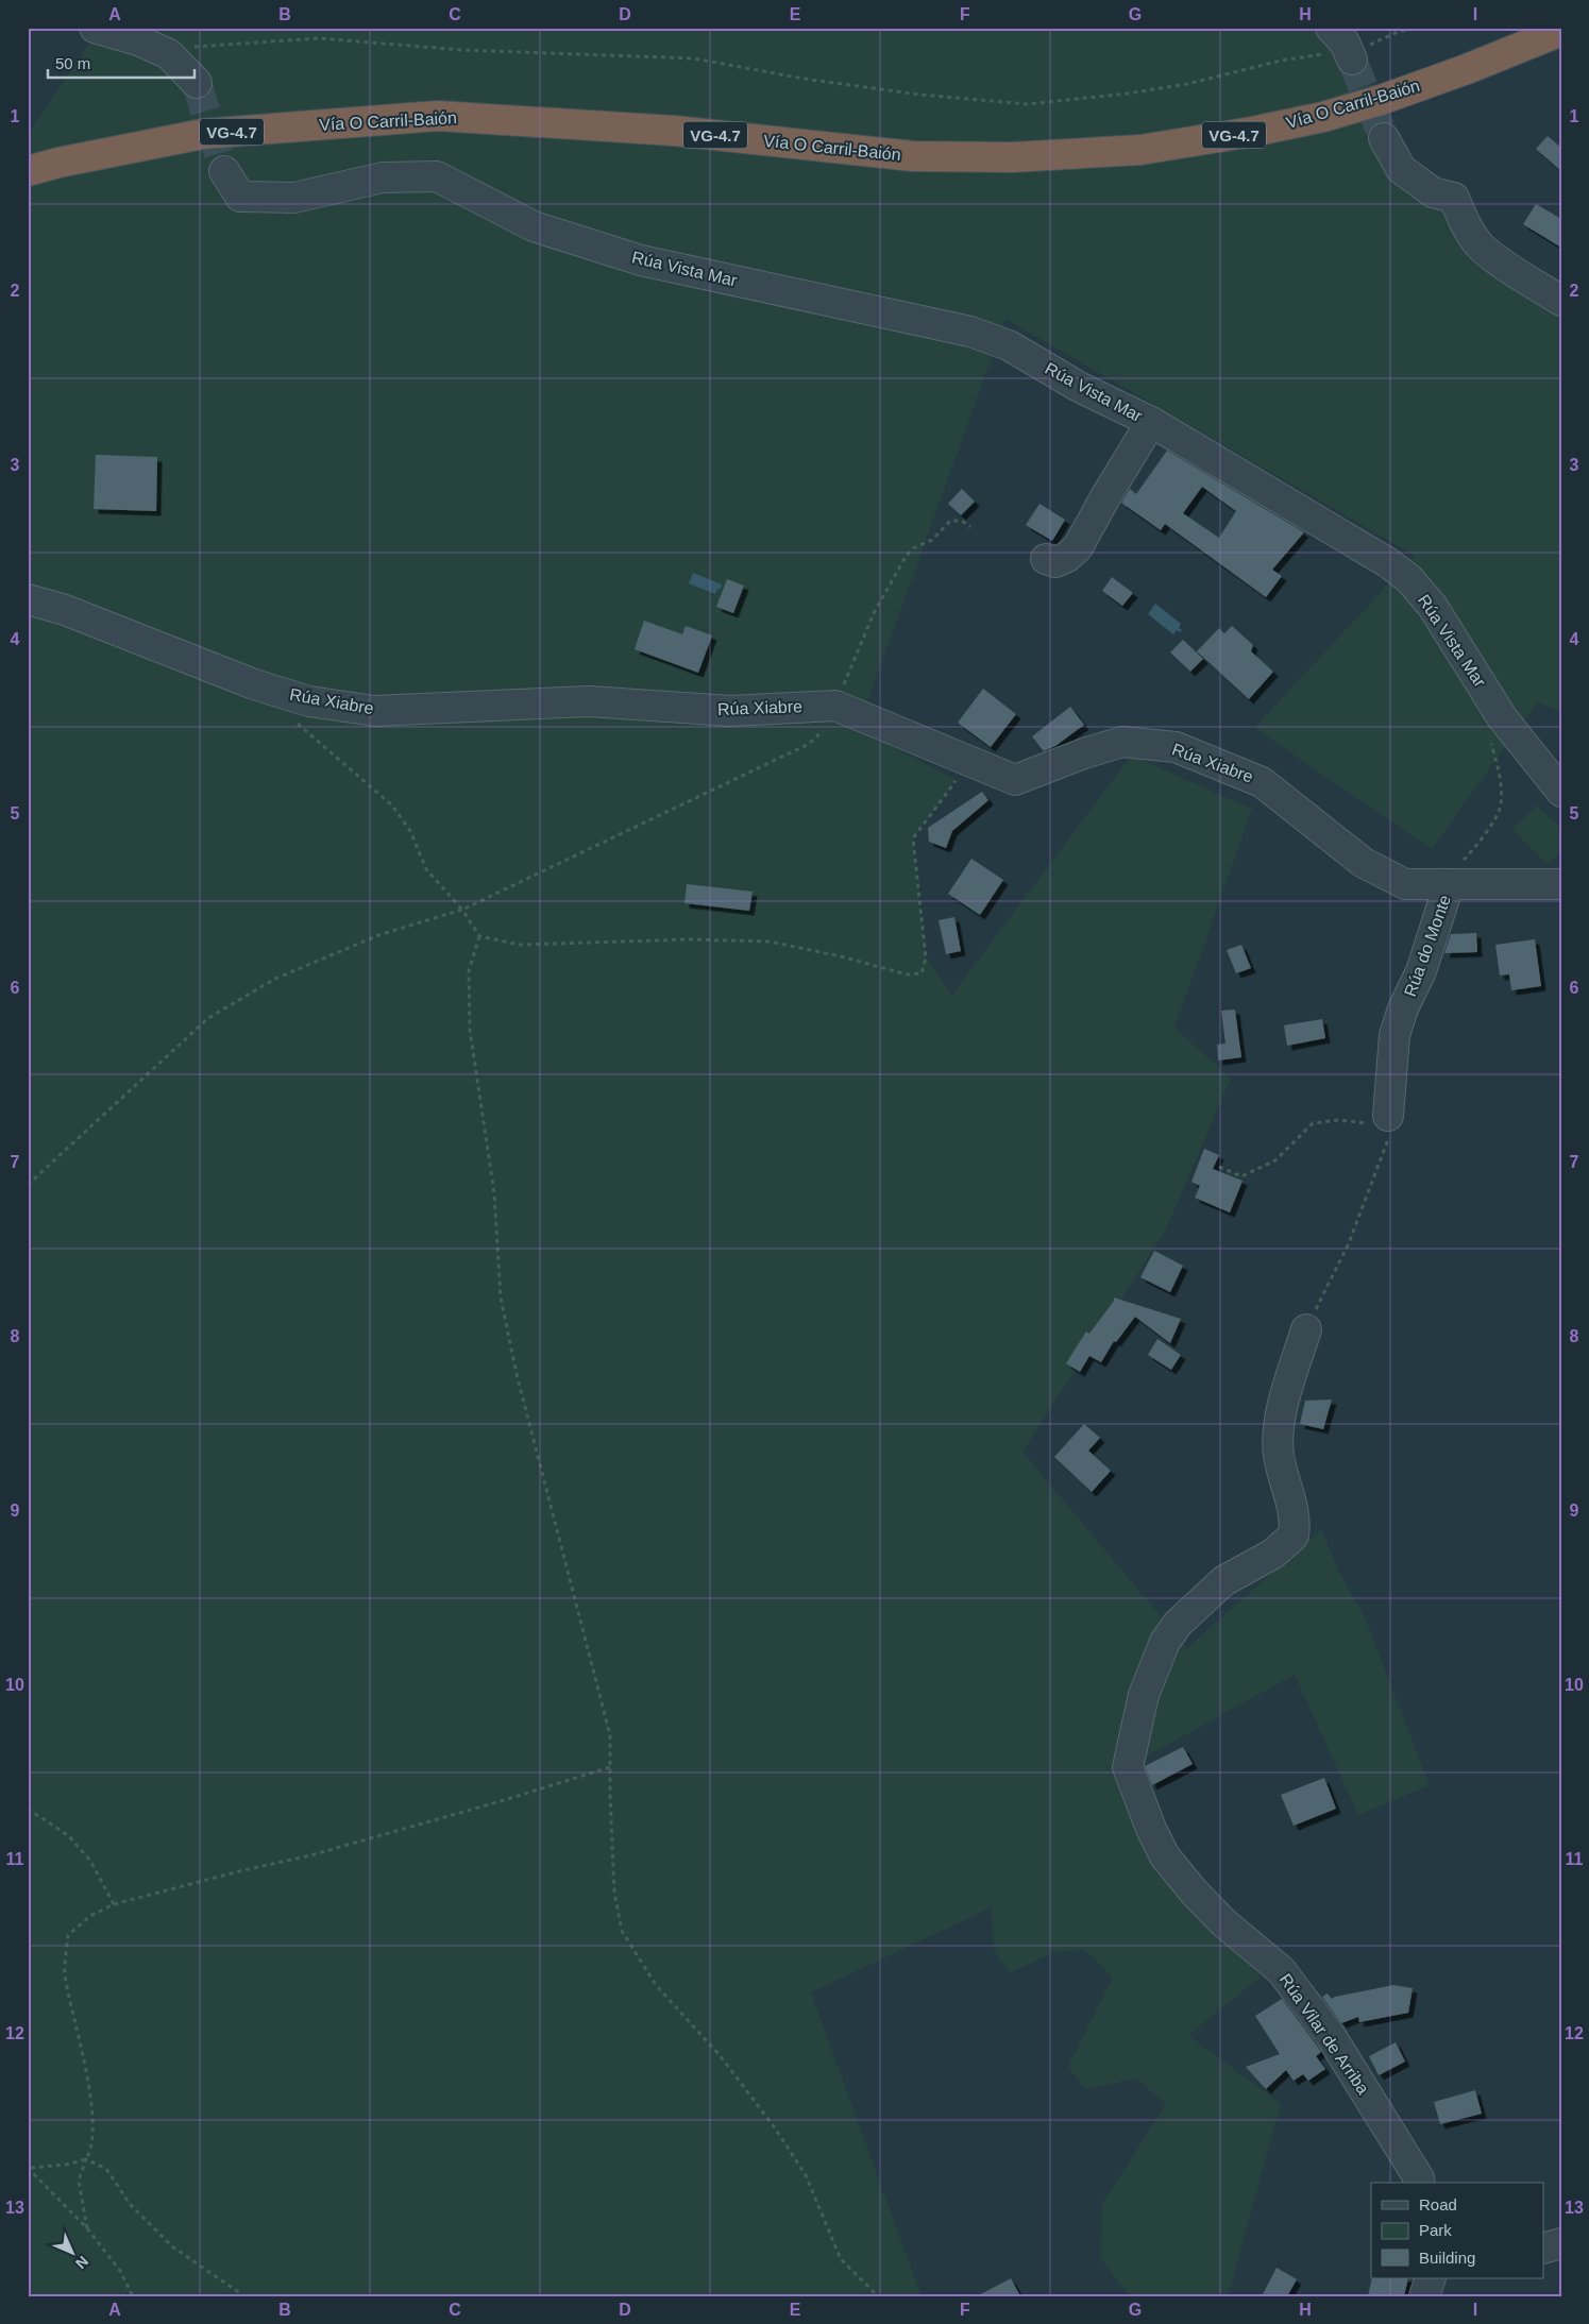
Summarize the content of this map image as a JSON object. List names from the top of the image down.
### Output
{
  "streets": {
    "highway": ["Vía O Carril-Baión", "VG-4.7"],
    "street": [
      "Rúa Vista Mar",
      "Rúa Xiabre",
      "Rúa do Monte",
      "Rúa Vilar de Arriba"
    ]
  },
  "crossings": [
    ["Rúa Xiabre", "Rúa do Monte"]
  ],
  "legend": ["Road", "Park", "Building"],
  "scale_bar": "50 m",
  "north": "bottom right",
  "grid": {
    "columns": [
      "A",
      "B",
      "C",
      "D",
      "E",
      "F",
      "G",
      "H",
      "I"
    ],
    "rows": [
      "1",
      "2",
      "3",
      "4",
      "5",
      "6",
      "7",
      "8",
      "9",
      "10",
      "11",
      "12",
      "13"
    ]
  }
}
